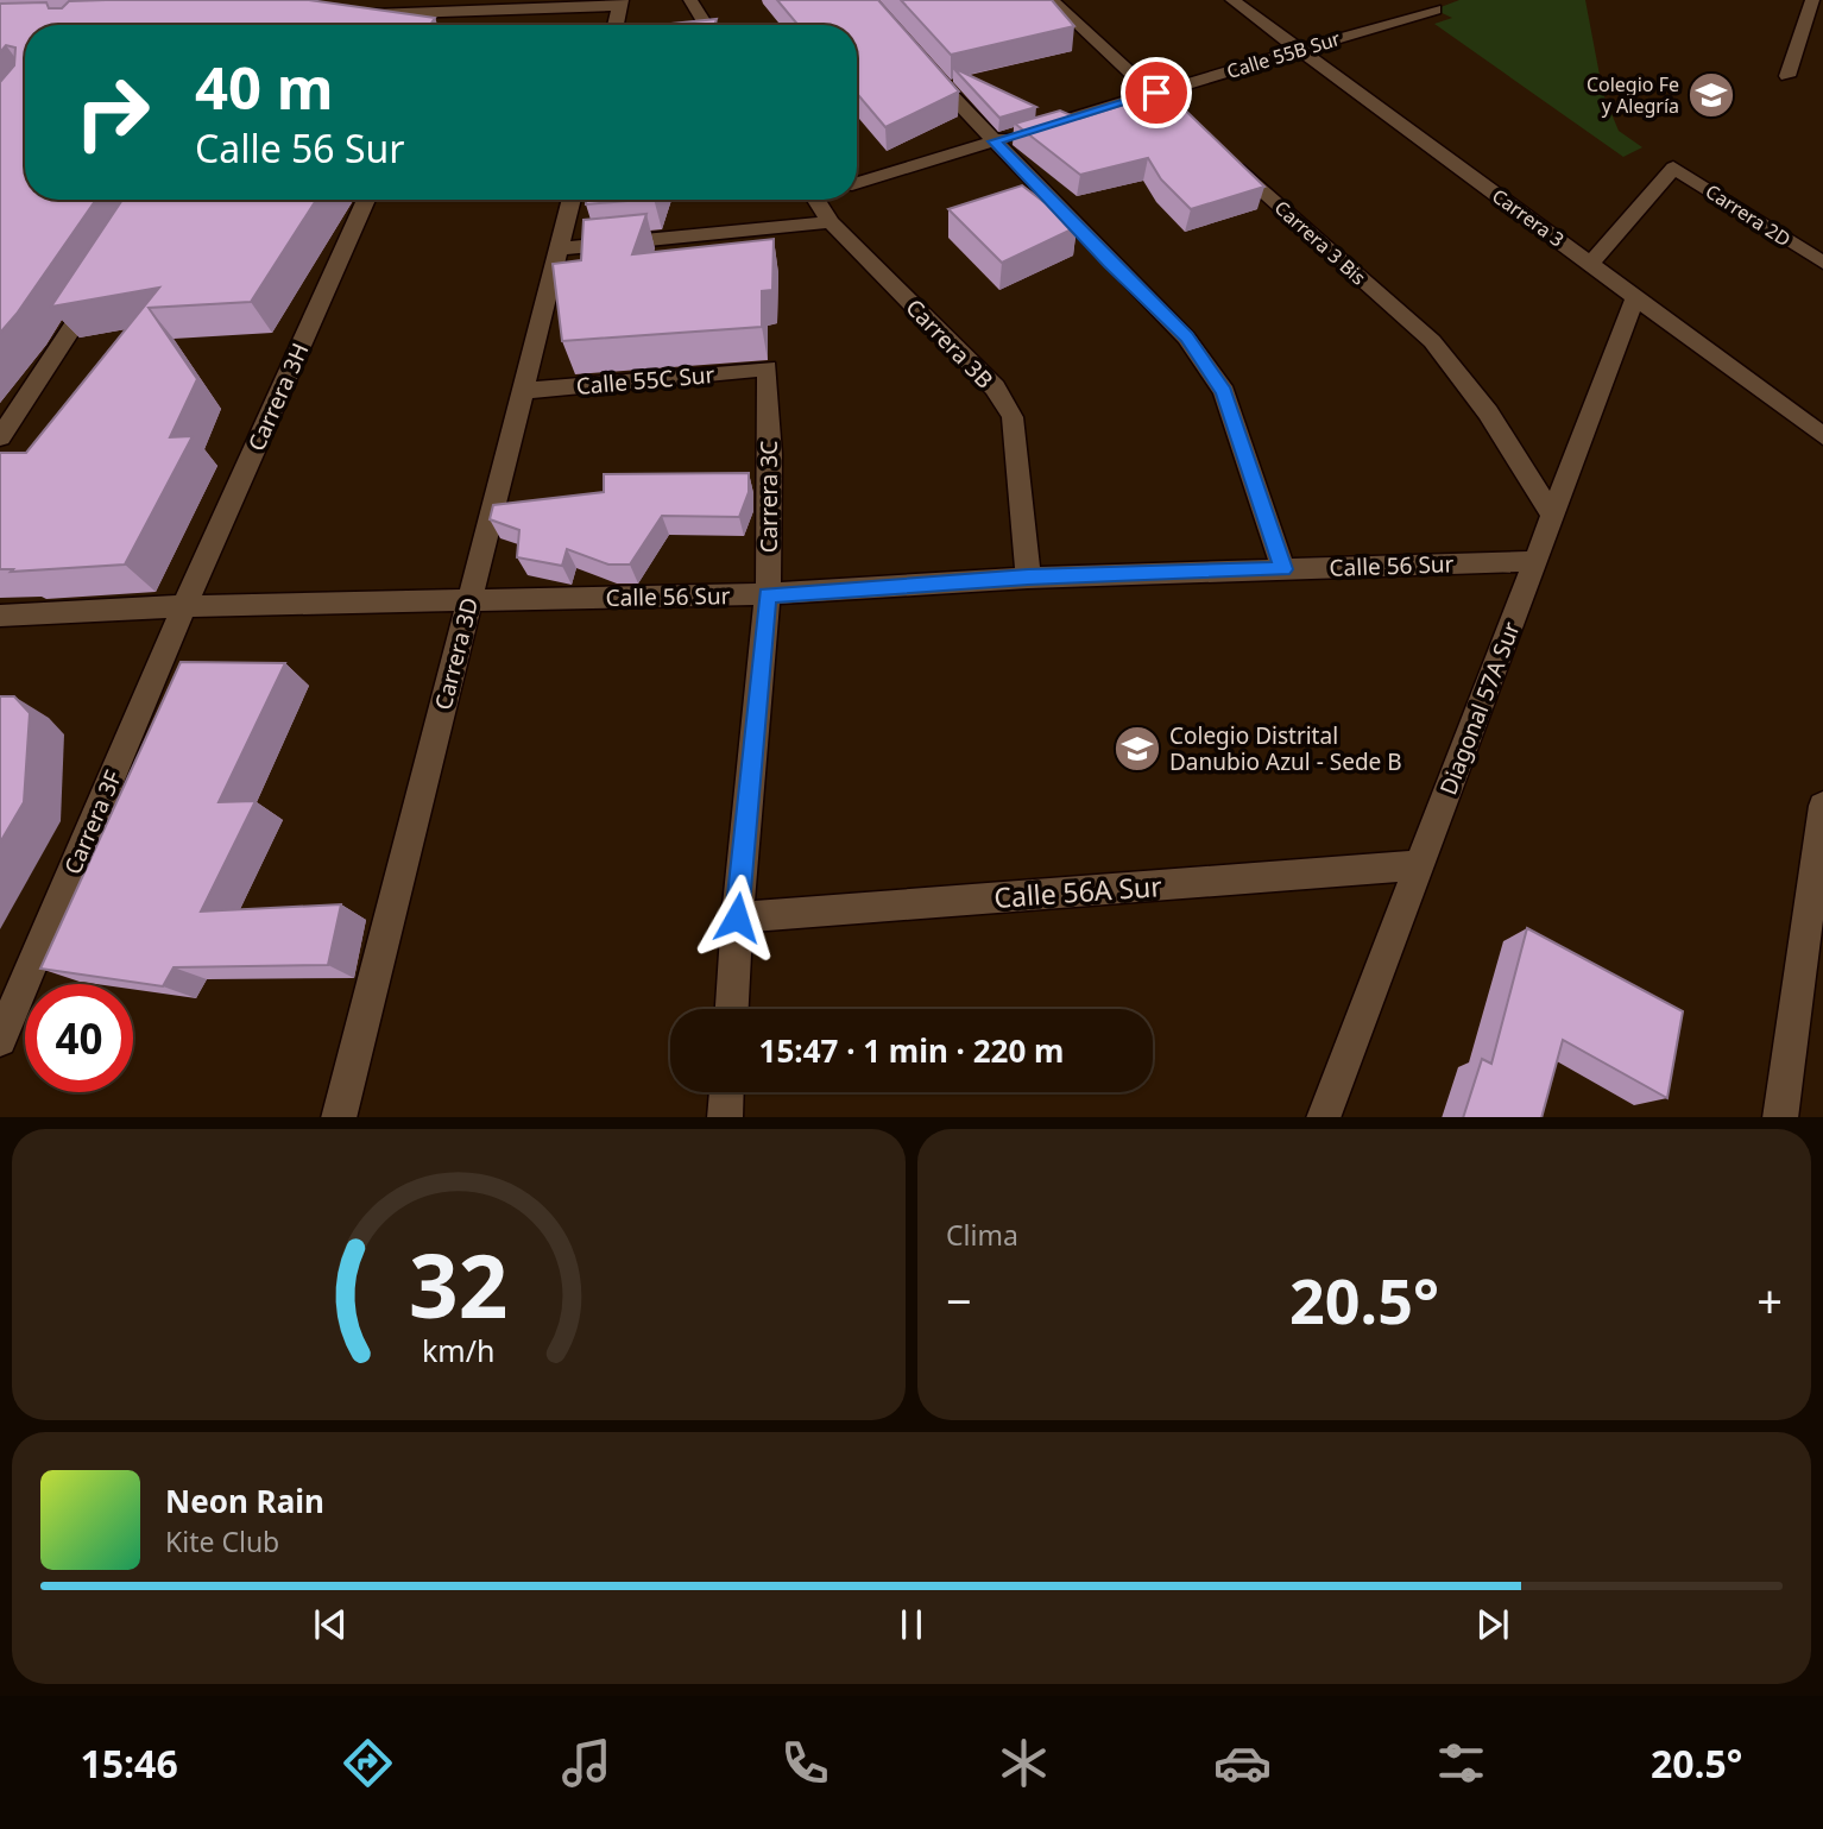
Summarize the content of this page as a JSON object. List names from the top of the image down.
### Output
{
  "streets": {
    "street": [
      "Calle 55B Sur",
      "Carrera 2D",
      "Carrera 3",
      "Carrera 3 Bis",
      "Carrera 3B",
      "Calle 55C Sur",
      "Carrera 3H",
      "Carrera 3C",
      "Calle 56 Sur",
      "Carrera 3D",
      "Diagonal 57A Sur",
      "Carrera 3F",
      "Calle 56A Sur"
    ]
  },
  "crossings": [
    ["Calle 55B Sur", "Carrera 3"],
    ["Carrera 2D", "Carrera 3"],
    ["Carrera 3", "Diagonal 57A Sur"],
    ["Carrera 3 Bis", "Diagonal 57A Sur"],
    ["Carrera 3B", "Calle 56 Sur"],
    ["Calle 55C Sur", "Carrera 3C"],
    ["Calle 55C Sur", "Carrera 3D"],
    ["Carrera 3H", "Calle 56 Sur"],
    ["Carrera 3H", "Carrera 3F"],
    ["Carrera 3C", "Calle 56 Sur"],
    ["Carrera 3C", "Calle 56A Sur"],
    ["Calle 56 Sur", "Carrera 3D"],
    ["Calle 56 Sur", "Diagonal 57A Sur"],
    ["Calle 56 Sur", "Carrera 3F"],
    ["Diagonal 57A Sur", "Calle 56A Sur"]
  ],
  "places": {
    "school or university": ["Colegio Fe y Alegría", "Colegio Distrital Danubio Azul - Sede B"]
  },
  "page": {
    "turn": ["40 m", "Calle 56 Sur"],
    "limit": "40",
    "trip": "15:47 · 1 min · 220 m",
    "tile": "Clima",
    "heat": ["−", "20.5°", "+"],
    "song": ["Neon Rain", "Kite Club"],
    "tabs": ["15:46", "20.5°"],
    "gauge": ["32", "km/h"]
  }
}
